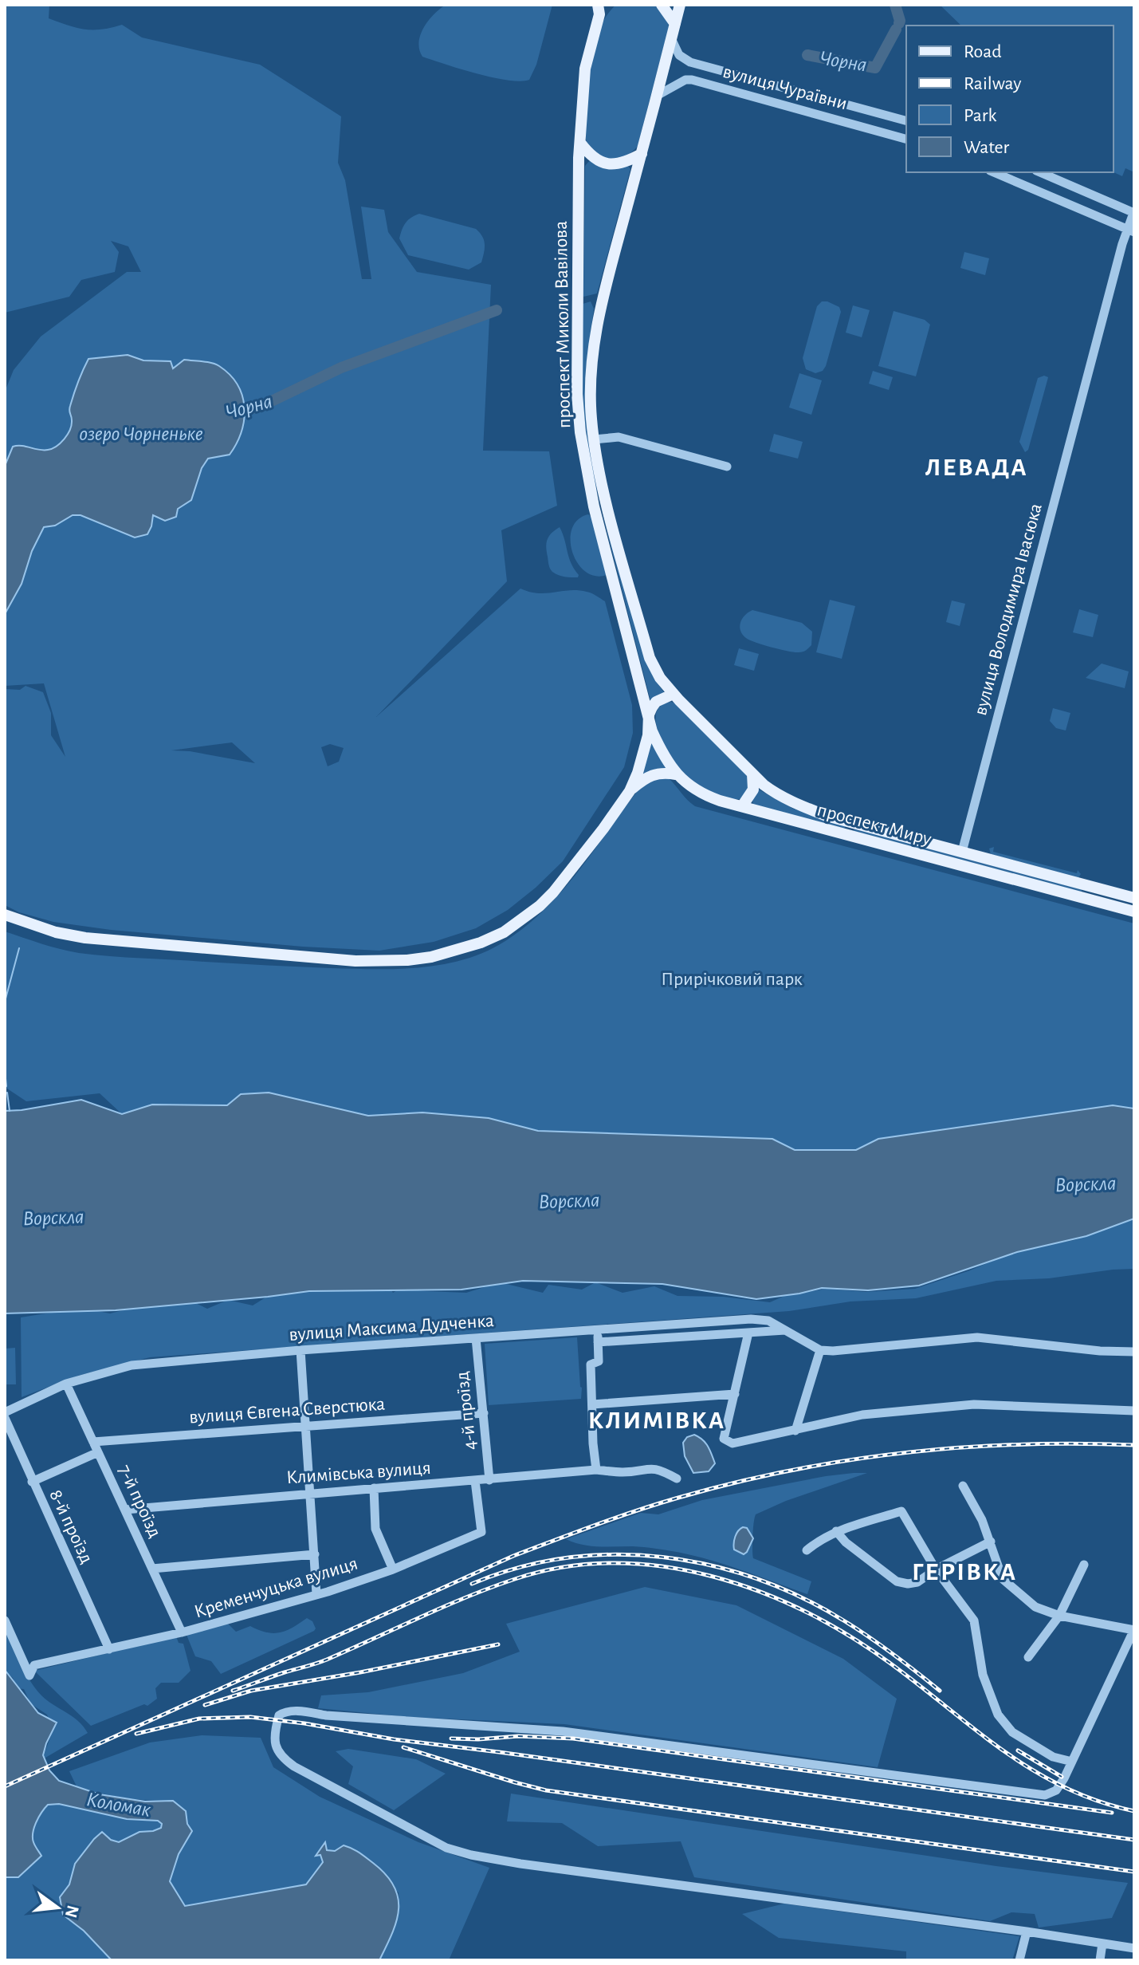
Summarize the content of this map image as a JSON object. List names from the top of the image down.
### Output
{
  "streets": {
    "main road": ["проспект Миколи Вавілова", "проспект Миру"],
    "street": [
      "вулиця Чураївни",
      "вулиця Володимира Івасюка",
      "вулиця Максима Дудченка",
      "вулиця Євгена Сверстюка",
      "4-й проїзд",
      "Климівська вулиця",
      "7-й проїзд",
      "8-й проїзд",
      "Кременчуцька вулиця"
    ]
  },
  "crossings": [
    ["вулиця Чураївни", "проспект Миколи Вавілова"],
    ["проспект Миколи Вавілова", "проспект Миру"],
    ["вулиця Володимира Івасюка", "проспект Миру"],
    ["вулиця Максима Дудченка", "4-й проїзд"],
    ["вулиця Максима Дудченка", "7-й проїзд"],
    ["вулиця Євгена Сверстюка", "4-й проїзд"],
    ["вулиця Євгена Сверстюка", "7-й проїзд"],
    ["4-й проїзд", "Климівська вулиця"],
    ["Климівська вулиця", "7-й проїзд"],
    ["Климівська вулиця", "Кременчуцька вулиця"],
    ["7-й проїзд", "Кременчуцька вулиця"],
    ["8-й проїзд", "Кременчуцька вулиця"]
  ],
  "districts": ["ЛЕВАДА", "КЛИМІВКА", "ГЕРІВКА"],
  "water": [
    "Чорна",
    "озеро Чорненьке",
    "Ворскла",
    "Коломак"
  ],
  "parks": ["Прирічковий парк"],
  "legend": [
    "Road",
    "Railway",
    "Park",
    "Water"
  ],
  "north": "right"
}
